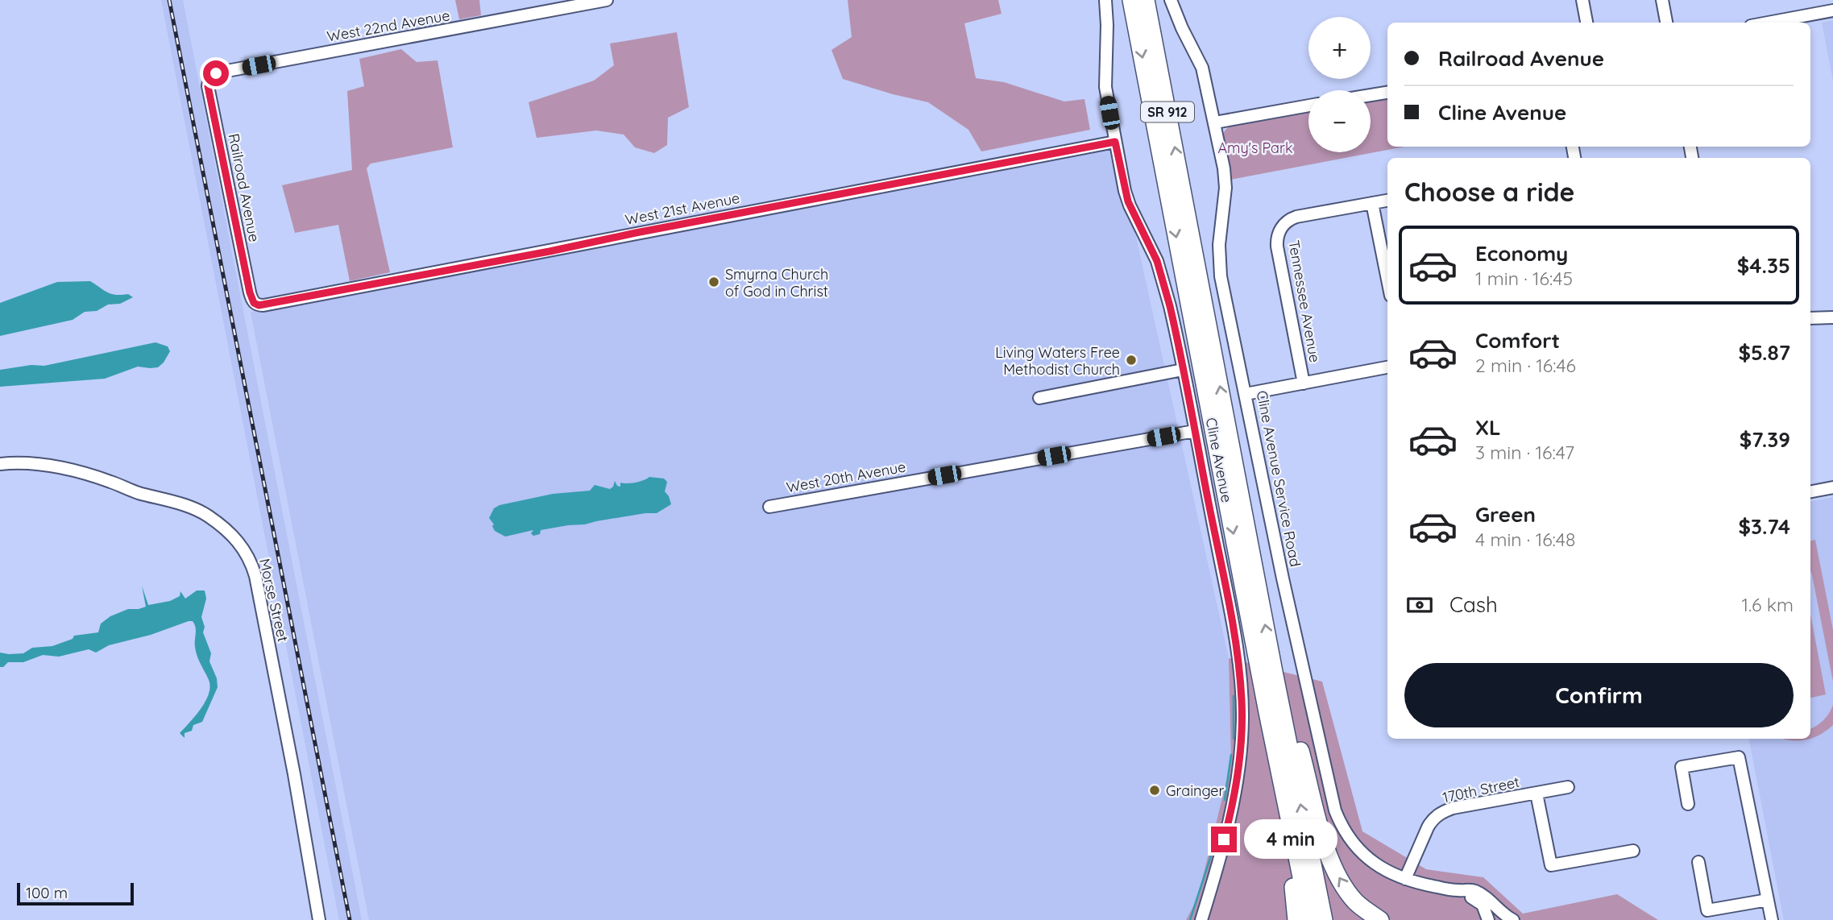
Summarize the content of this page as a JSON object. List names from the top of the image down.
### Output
{
  "streets": {
    "highway": ["SR 912", "Cline Avenue"],
    "street": [
      "West 22nd Avenue",
      "Railroad Avenue",
      "West 21st Avenue",
      "Tennessee Avenue",
      "West 20th Avenue",
      "Cline Avenue Service Road",
      "Morse Street",
      "170th Street"
    ]
  },
  "crossings": [
    ["West 22nd Avenue", "Railroad Avenue"],
    ["Railroad Avenue", "West 21st Avenue"],
    ["West 21st Avenue", "Cline Avenue"],
    ["Cline Avenue", "West 20th Avenue"],
    ["Cline Avenue Service Road", "170th Street"]
  ],
  "parks": ["Amy's Park"],
  "places": ["Smyrna Church of God in Christ", "Living Waters Free Methodist Church", "Grainger"],
  "scale_bar": "100 m",
  "page": {
    "map_buttons": ["+", "−"],
    "banner": ["Railroad Avenue", "Cline Avenue"],
    "heading": "Choose a ride",
    "list": [
      {
        "name": "Economy",
        "note": "1 min · 16:45",
        "value": "$4.35"
      },
      {
        "name": "Comfort",
        "note": "2 min · 16:46",
        "value": "$5.87"
      },
      {
        "name": "XL",
        "note": "3 min · 16:47",
        "value": "$7.39"
      },
      {
        "name": "Green",
        "note": "4 min · 16:48",
        "value": "$3.74"
      }
    ],
    "pay": ["Cash", "1.6 km"],
    "buttons": "Confirm",
    "bubble": "4 min",
    "scale": "100 m"
  }
}
